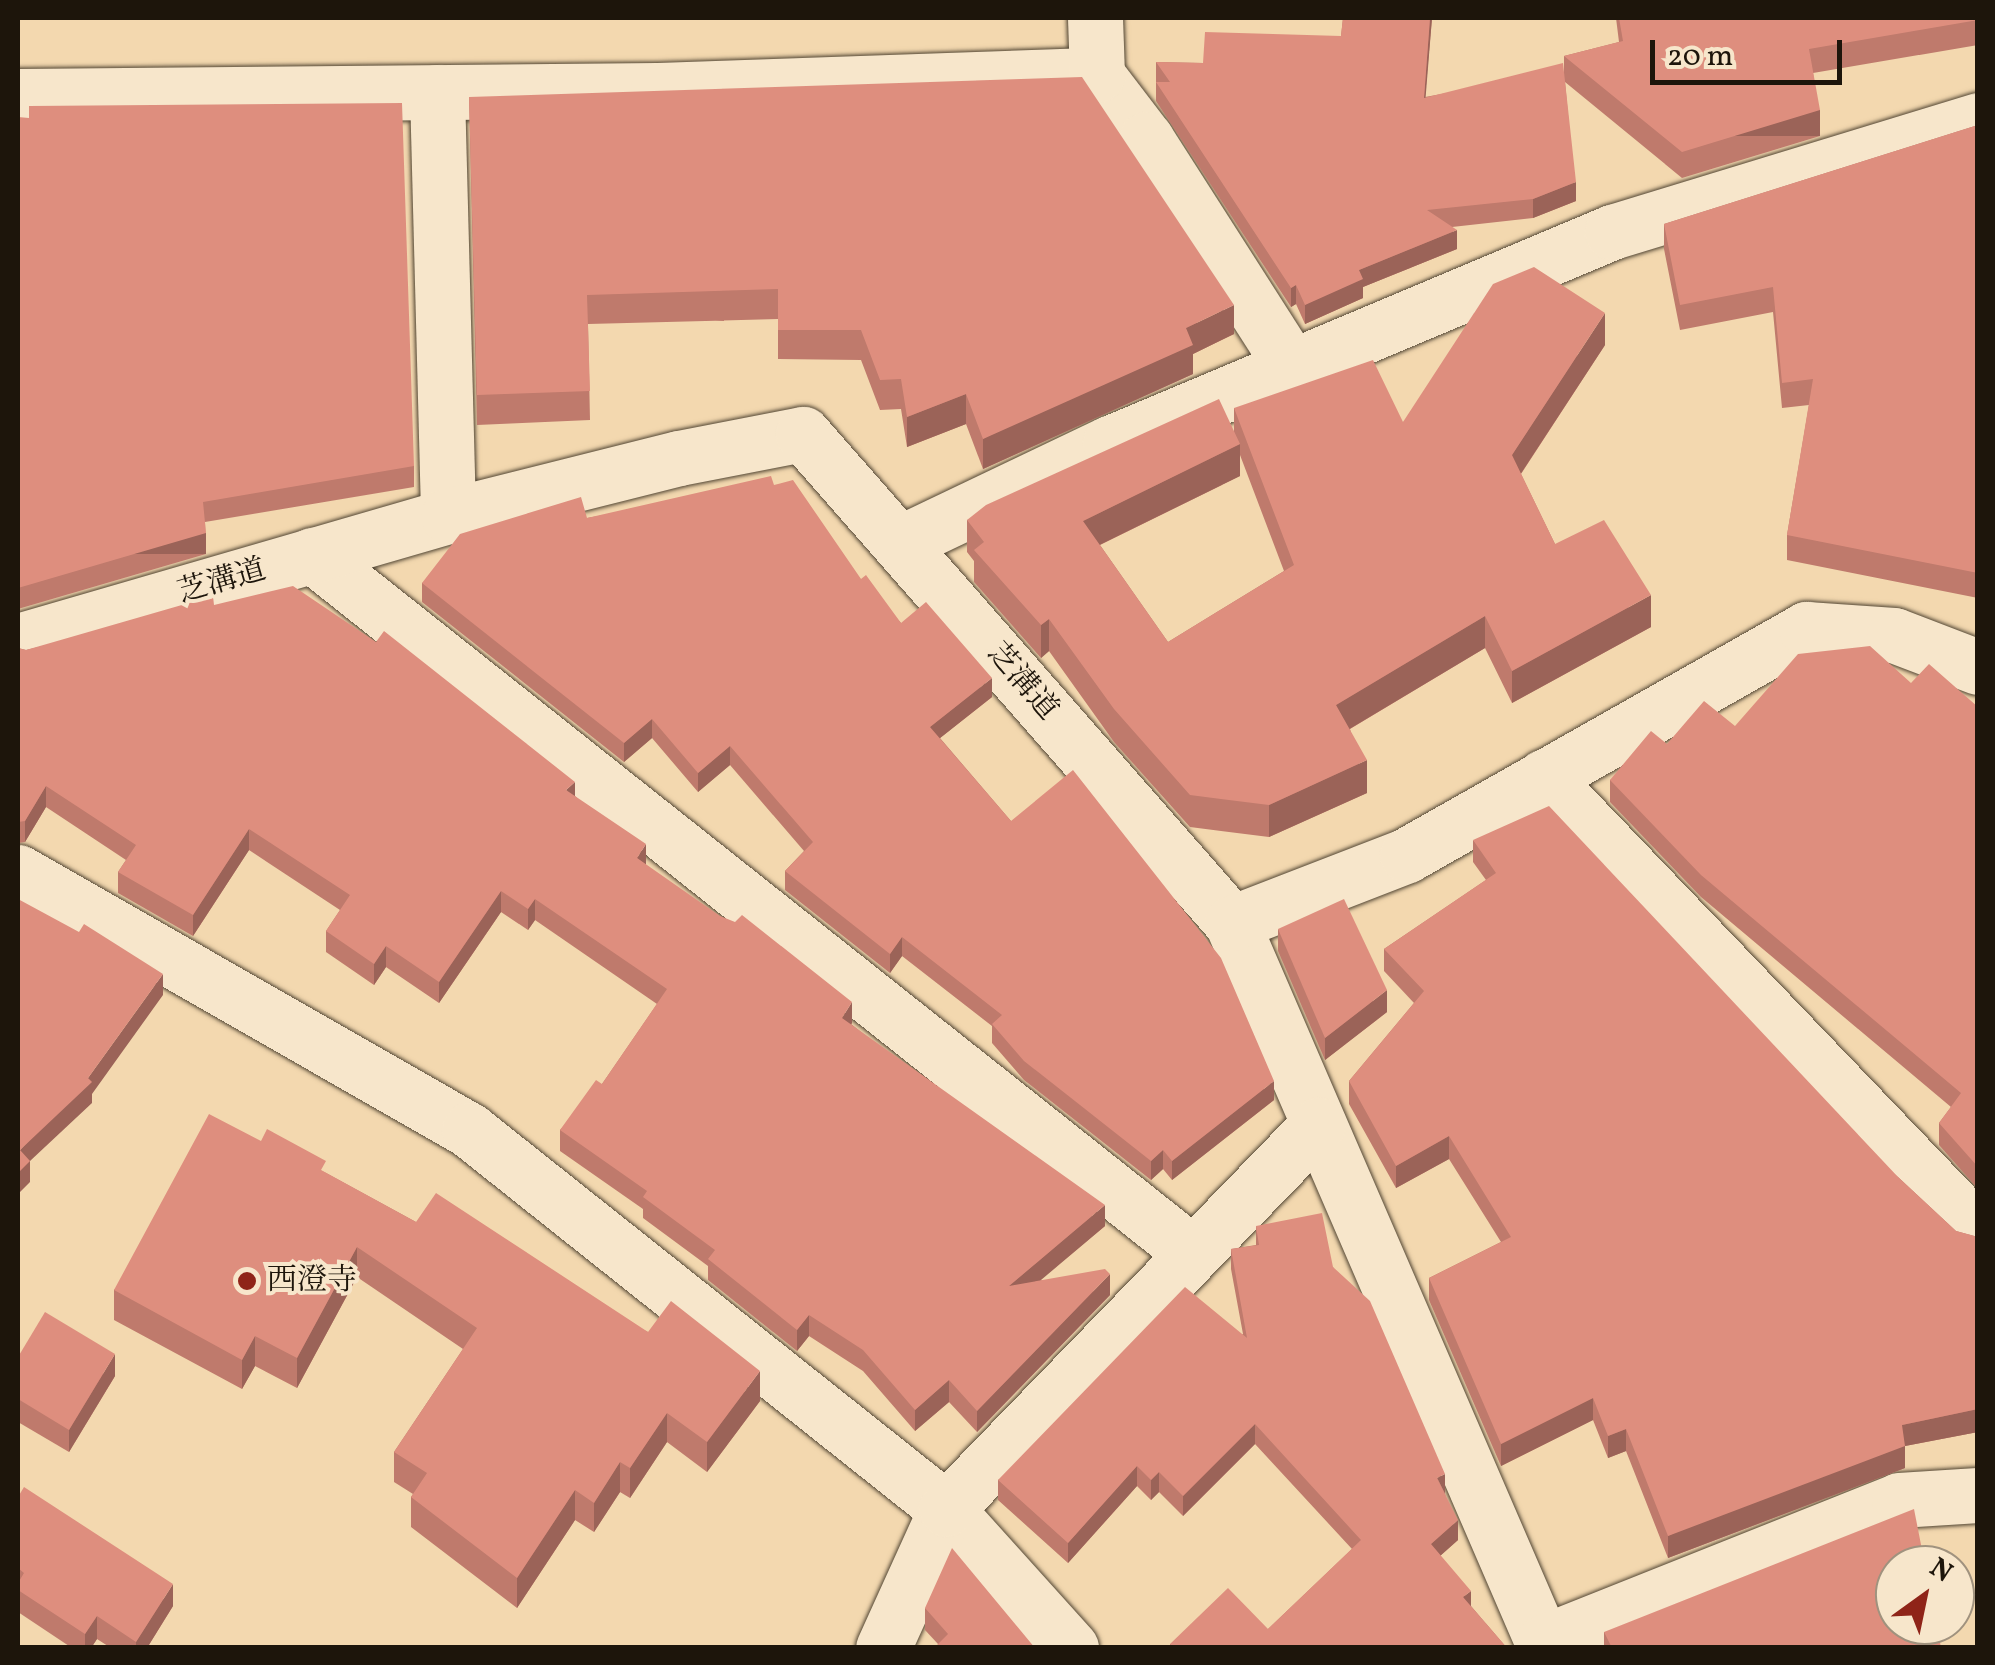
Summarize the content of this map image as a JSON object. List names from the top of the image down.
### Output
{
  "streets": {
    "street": ["芝溝道"]
  },
  "places": ["西澄寺"],
  "scale_bar": "20 m",
  "north": "top right"
}
